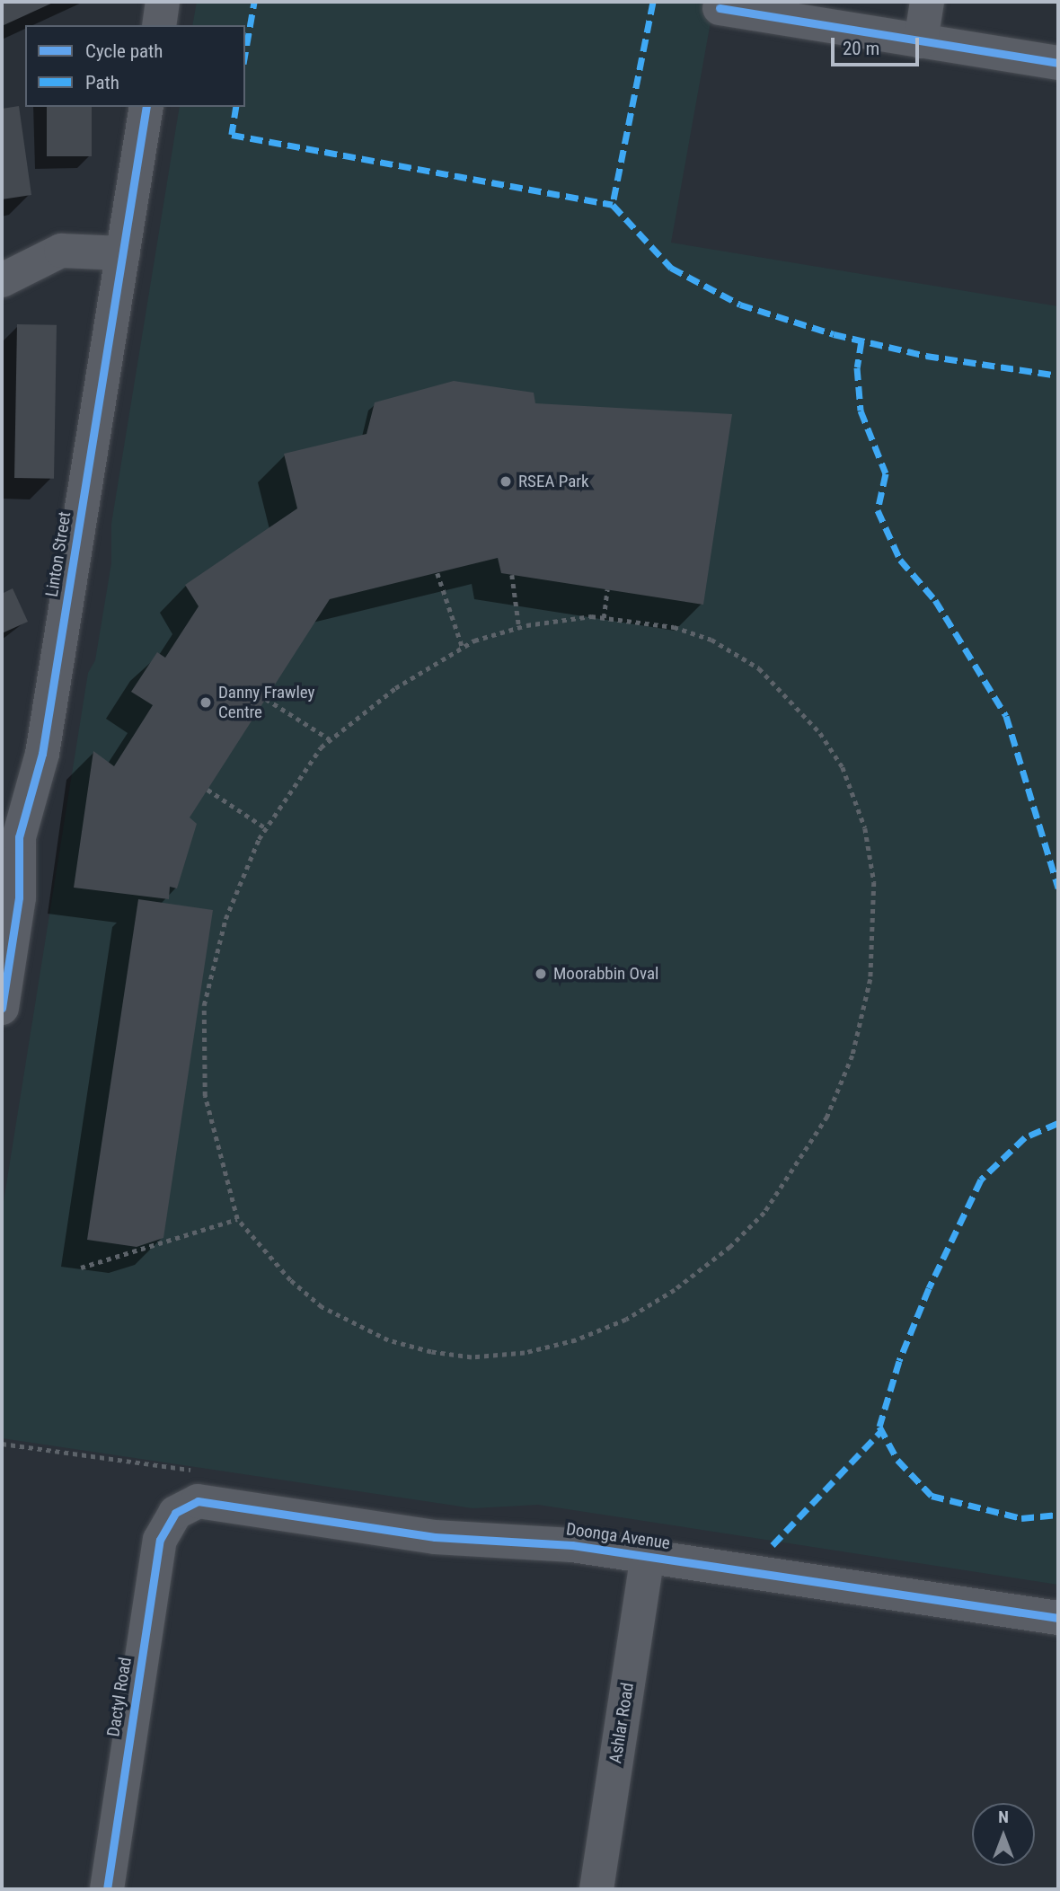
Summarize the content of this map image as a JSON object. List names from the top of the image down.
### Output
{
  "streets": {
    "street": [
      "Linton Street",
      "Doonga Avenue",
      "Dactyl Road",
      "Ashlar Road"
    ]
  },
  "crossings": [
    ["Doonga Avenue", "Dactyl Road"],
    ["Doonga Avenue", "Ashlar Road"]
  ],
  "places": ["RSEA Park", "Danny Frawley Centre", "Moorabbin Oval"],
  "legend": ["Cycle path", "Path"],
  "scale_bar": "20 m",
  "north": "top"
}
